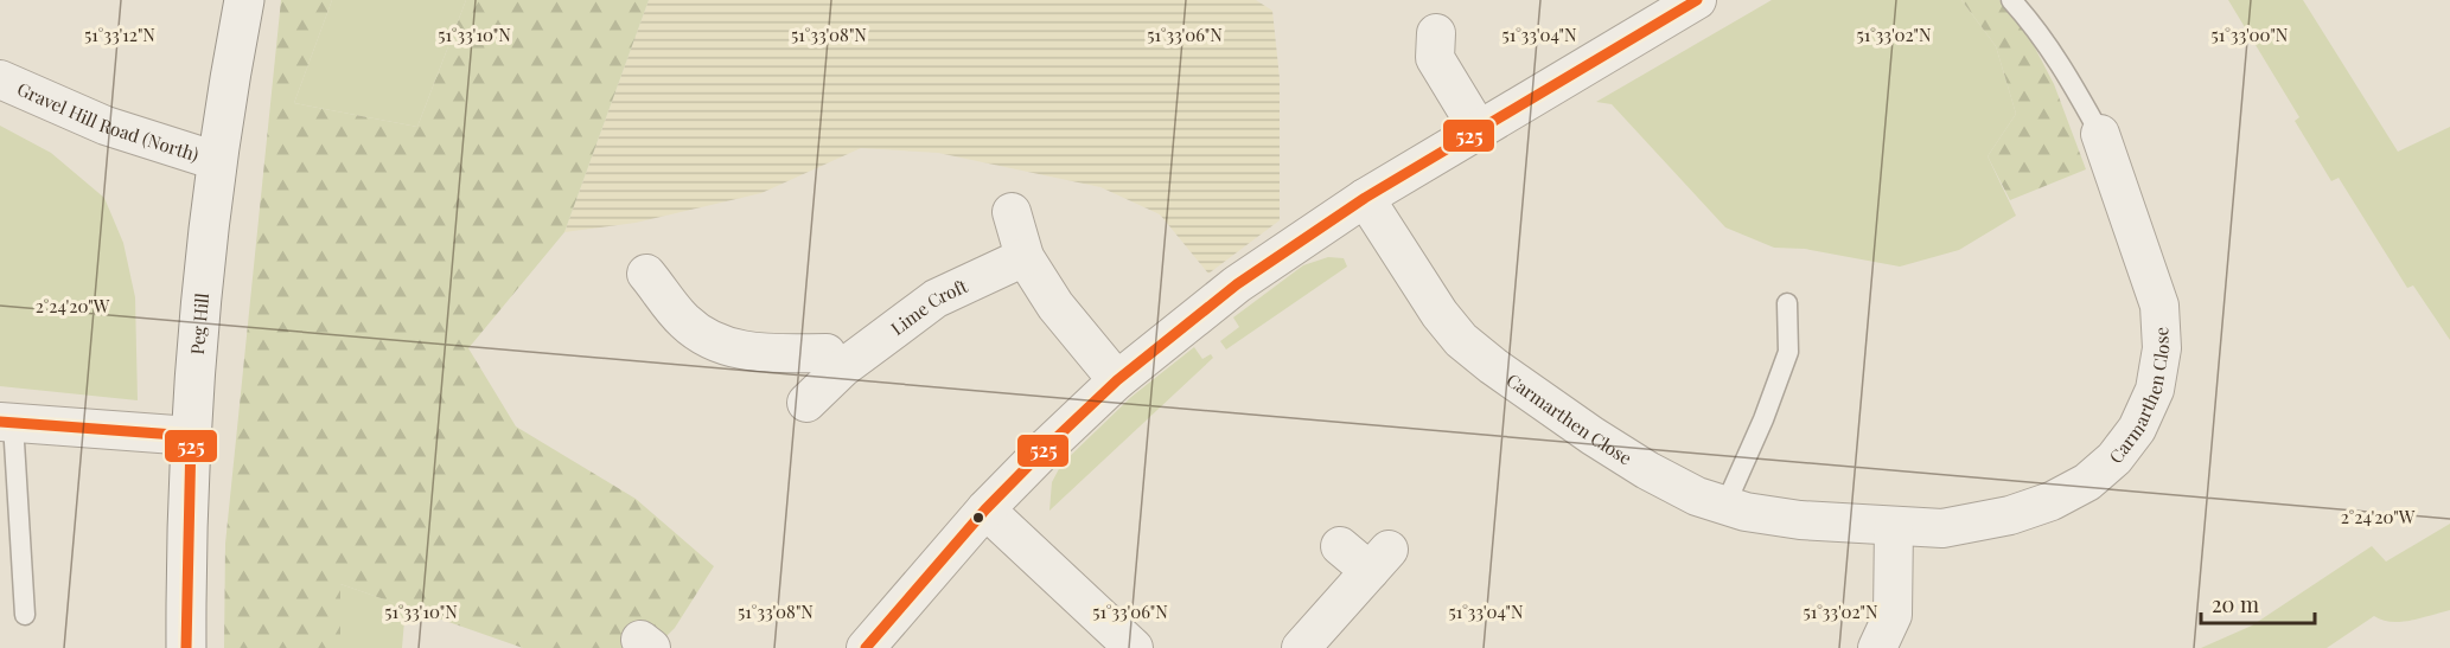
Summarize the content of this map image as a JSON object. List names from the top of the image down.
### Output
{
  "streets": {
    "main road": ["Peg Hill"],
    "street": ["Gravel Hill Road (North)", "Lime Croft", "Carmarthen Close"]
  },
  "crossings": [
    ["Gravel Hill Road (North)", "Peg Hill"]
  ],
  "lines": ["transit line 525"],
  "scale_bar": "20 m",
  "coordinates": [
    "51°33'06\"N",
    "51°33'04\"N",
    "51°33'12\"N",
    "51°33'10\"N",
    "51°33'08\"N",
    "51°33'02\"N",
    "51°33'00\"N",
    "2°24'20\"W"
  ]
}
